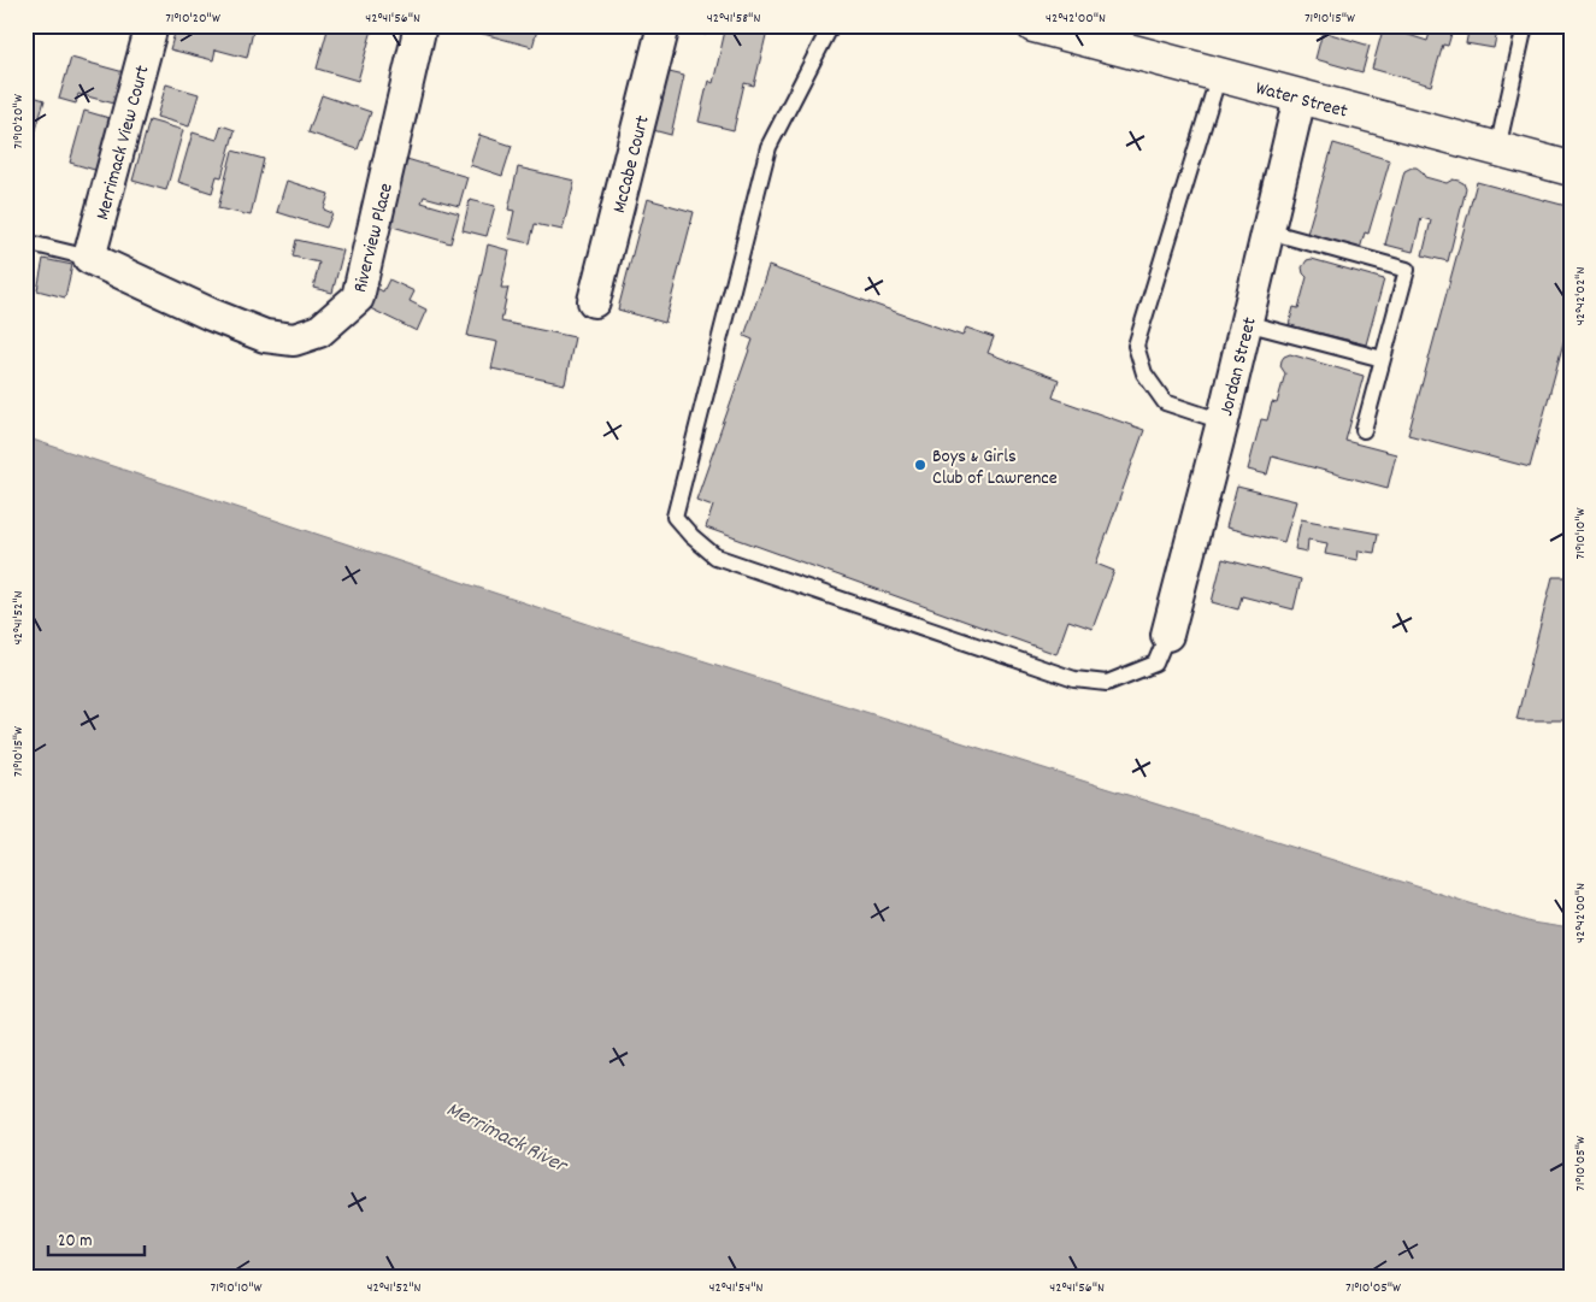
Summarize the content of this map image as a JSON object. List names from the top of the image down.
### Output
{
  "streets": {
    "main road": ["Water Street"],
    "street": [
      "Merrimack View Court",
      "McCabe Court",
      "Riverview Place",
      "Jordan Street"
    ]
  },
  "crossings": [
    ["Water Street", "Jordan Street"],
    ["Merrimack View Court", "Riverview Place"]
  ],
  "water": ["Merrimack River"],
  "places": ["Boys & Girls Club of Lawrence"],
  "scale_bar": "20 m",
  "coordinates": [
    "71°10'20\"W",
    "42°41'56\"N",
    "42°41'58\"N",
    "42°42'00\"N",
    "71°10'15\"W",
    "42°42'02\"N",
    "71°10'10\"W",
    "42°41'52\"N",
    "71°10'05\"W",
    "42°41'54\"N"
  ]
}
